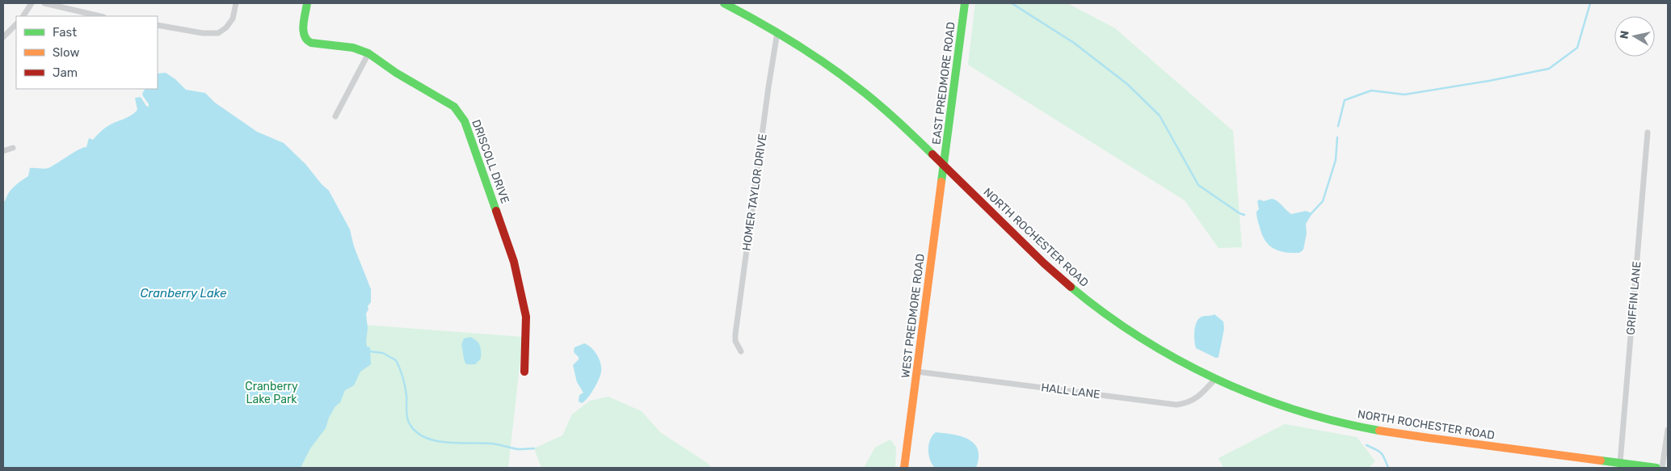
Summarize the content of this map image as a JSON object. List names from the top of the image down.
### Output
{
  "streets": {
    "main road": [
      "EAST PREDMORE ROAD",
      "DRISCOLL DRIVE",
      "NORTH ROCHESTER ROAD",
      "WEST PREDMORE ROAD"
    ],
    "street": ["HOMER TAYLOR DRIVE", "GRIFFIN LANE", "HALL LANE"]
  },
  "crossings": [
    ["EAST PREDMORE ROAD", "NORTH ROCHESTER ROAD"],
    ["EAST PREDMORE ROAD", "WEST PREDMORE ROAD"],
    ["HOMER TAYLOR DRIVE", "NORTH ROCHESTER ROAD"],
    ["NORTH ROCHESTER ROAD", "GRIFFIN LANE"],
    ["NORTH ROCHESTER ROAD", "WEST PREDMORE ROAD"],
    ["NORTH ROCHESTER ROAD", "HALL LANE"],
    ["WEST PREDMORE ROAD", "HALL LANE"]
  ],
  "water": ["Cranberry Lake"],
  "parks": ["Cranberry Lake Park"],
  "legend": ["Fast", "Slow", "Jam"],
  "north": "left"
}
